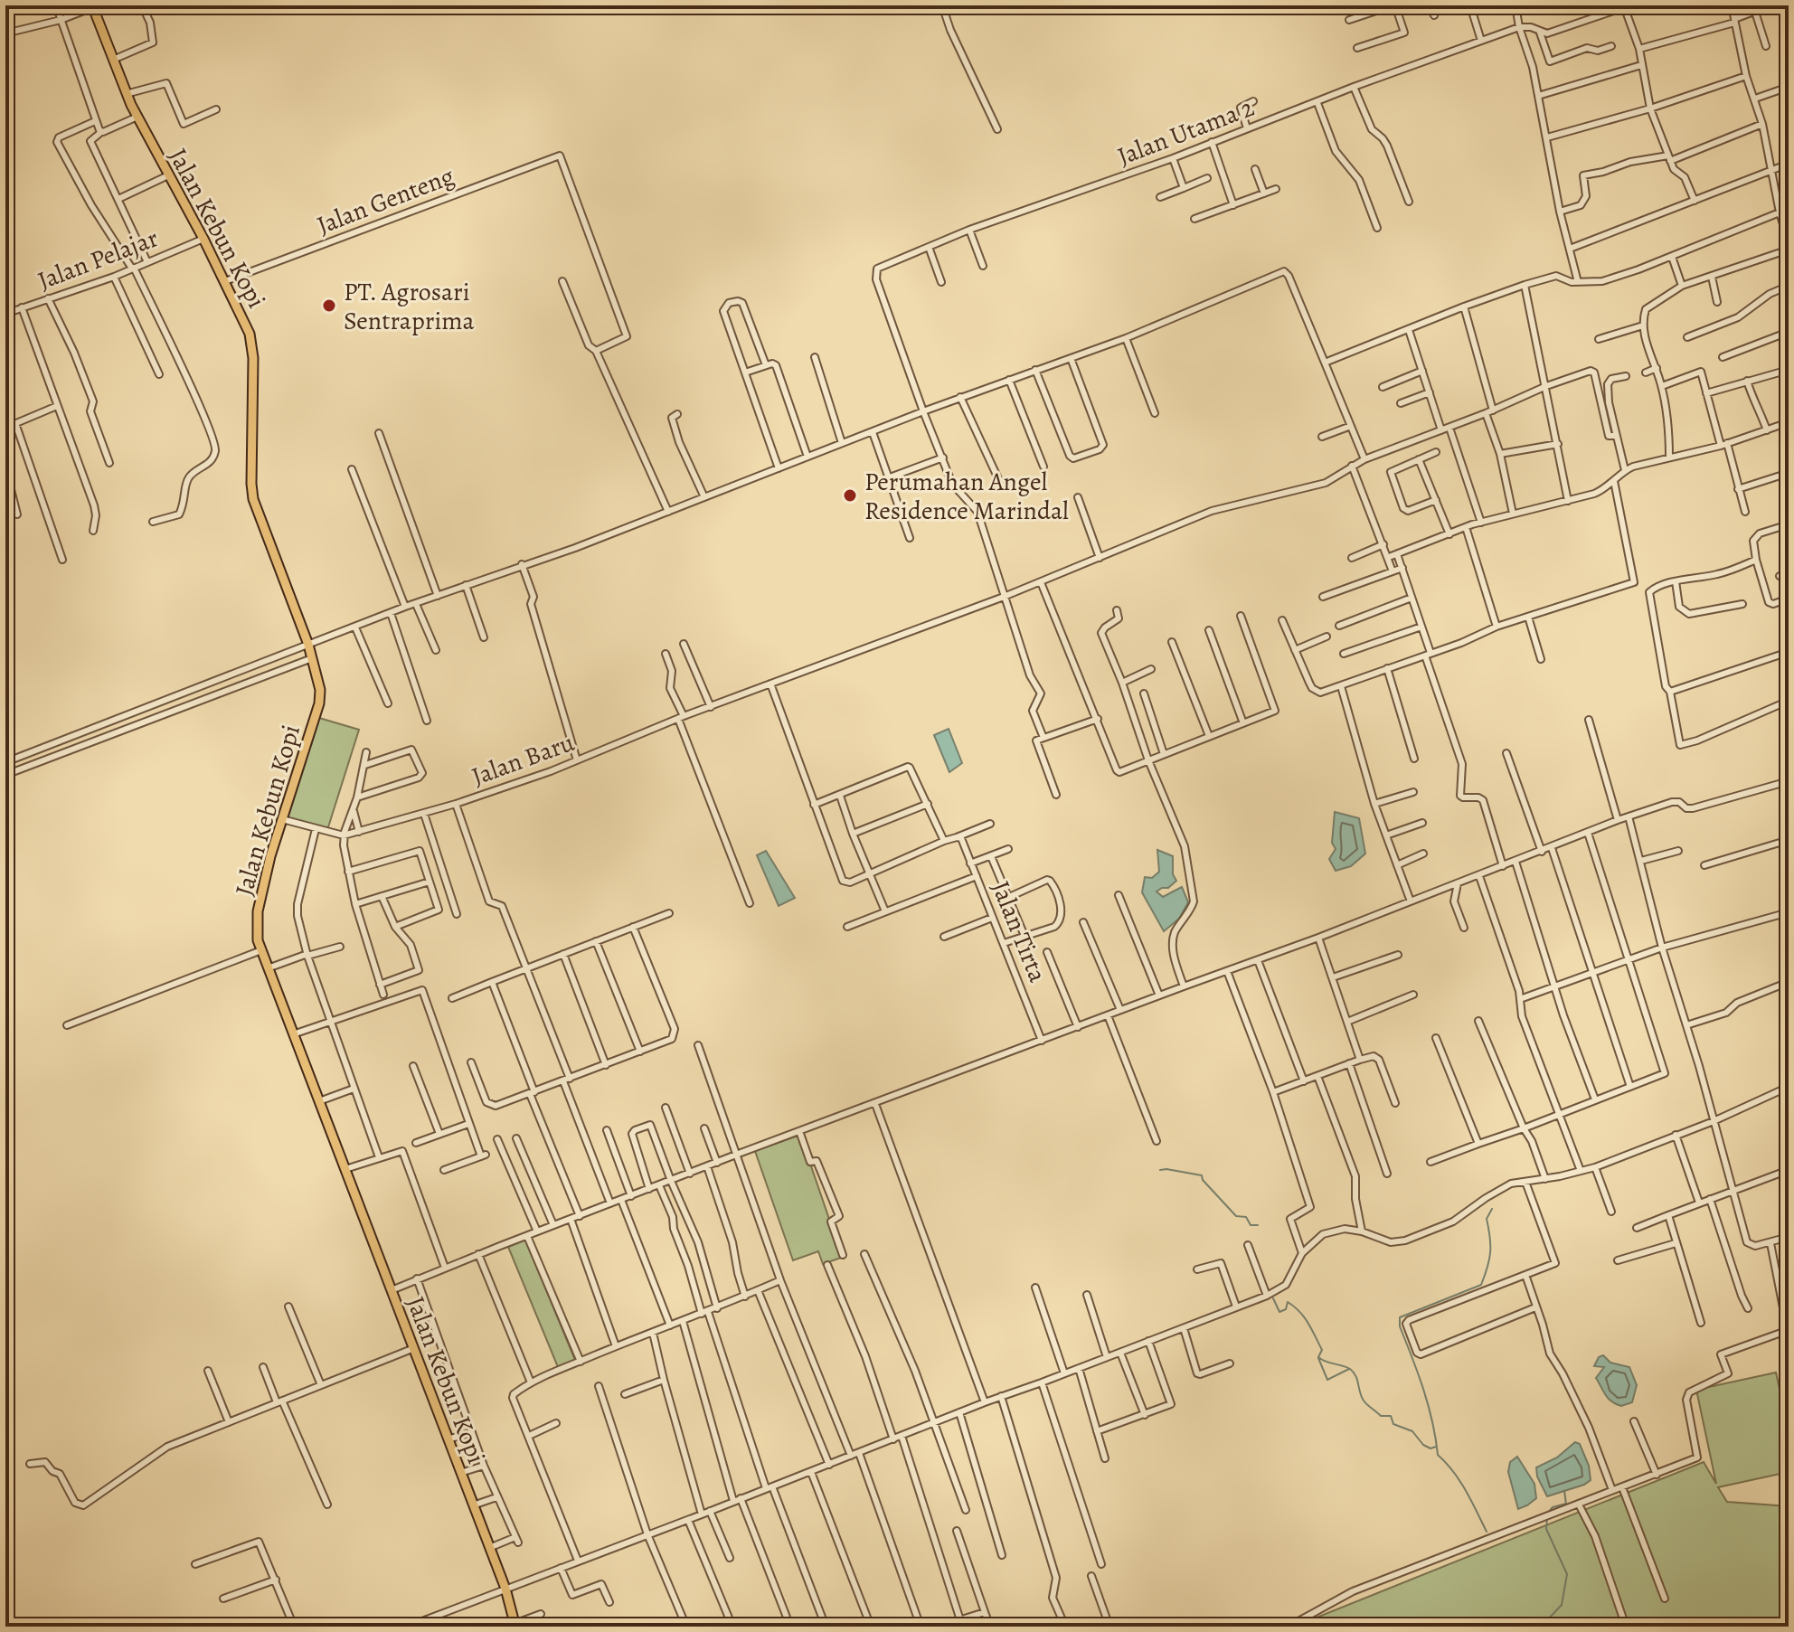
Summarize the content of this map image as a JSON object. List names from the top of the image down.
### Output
{
  "streets": {
    "main road": ["Jalan Kebun Kopi"],
    "street": [
      "Jalan Utama 2",
      "Jalan Genteng",
      "Jalan Pelajar",
      "Jalan Baru",
      "Jalan Tirta"
    ]
  },
  "crossings": [
    ["Jalan Genteng", "Jalan Kebun Kopi"],
    ["Jalan Kebun Kopi", "Jalan Pelajar"],
    ["Jalan Kebun Kopi", "Jalan Baru"]
  ],
  "places": ["PT. Agrosari Sentraprima", "Perumahan Angel Residence Marindal"]
}
